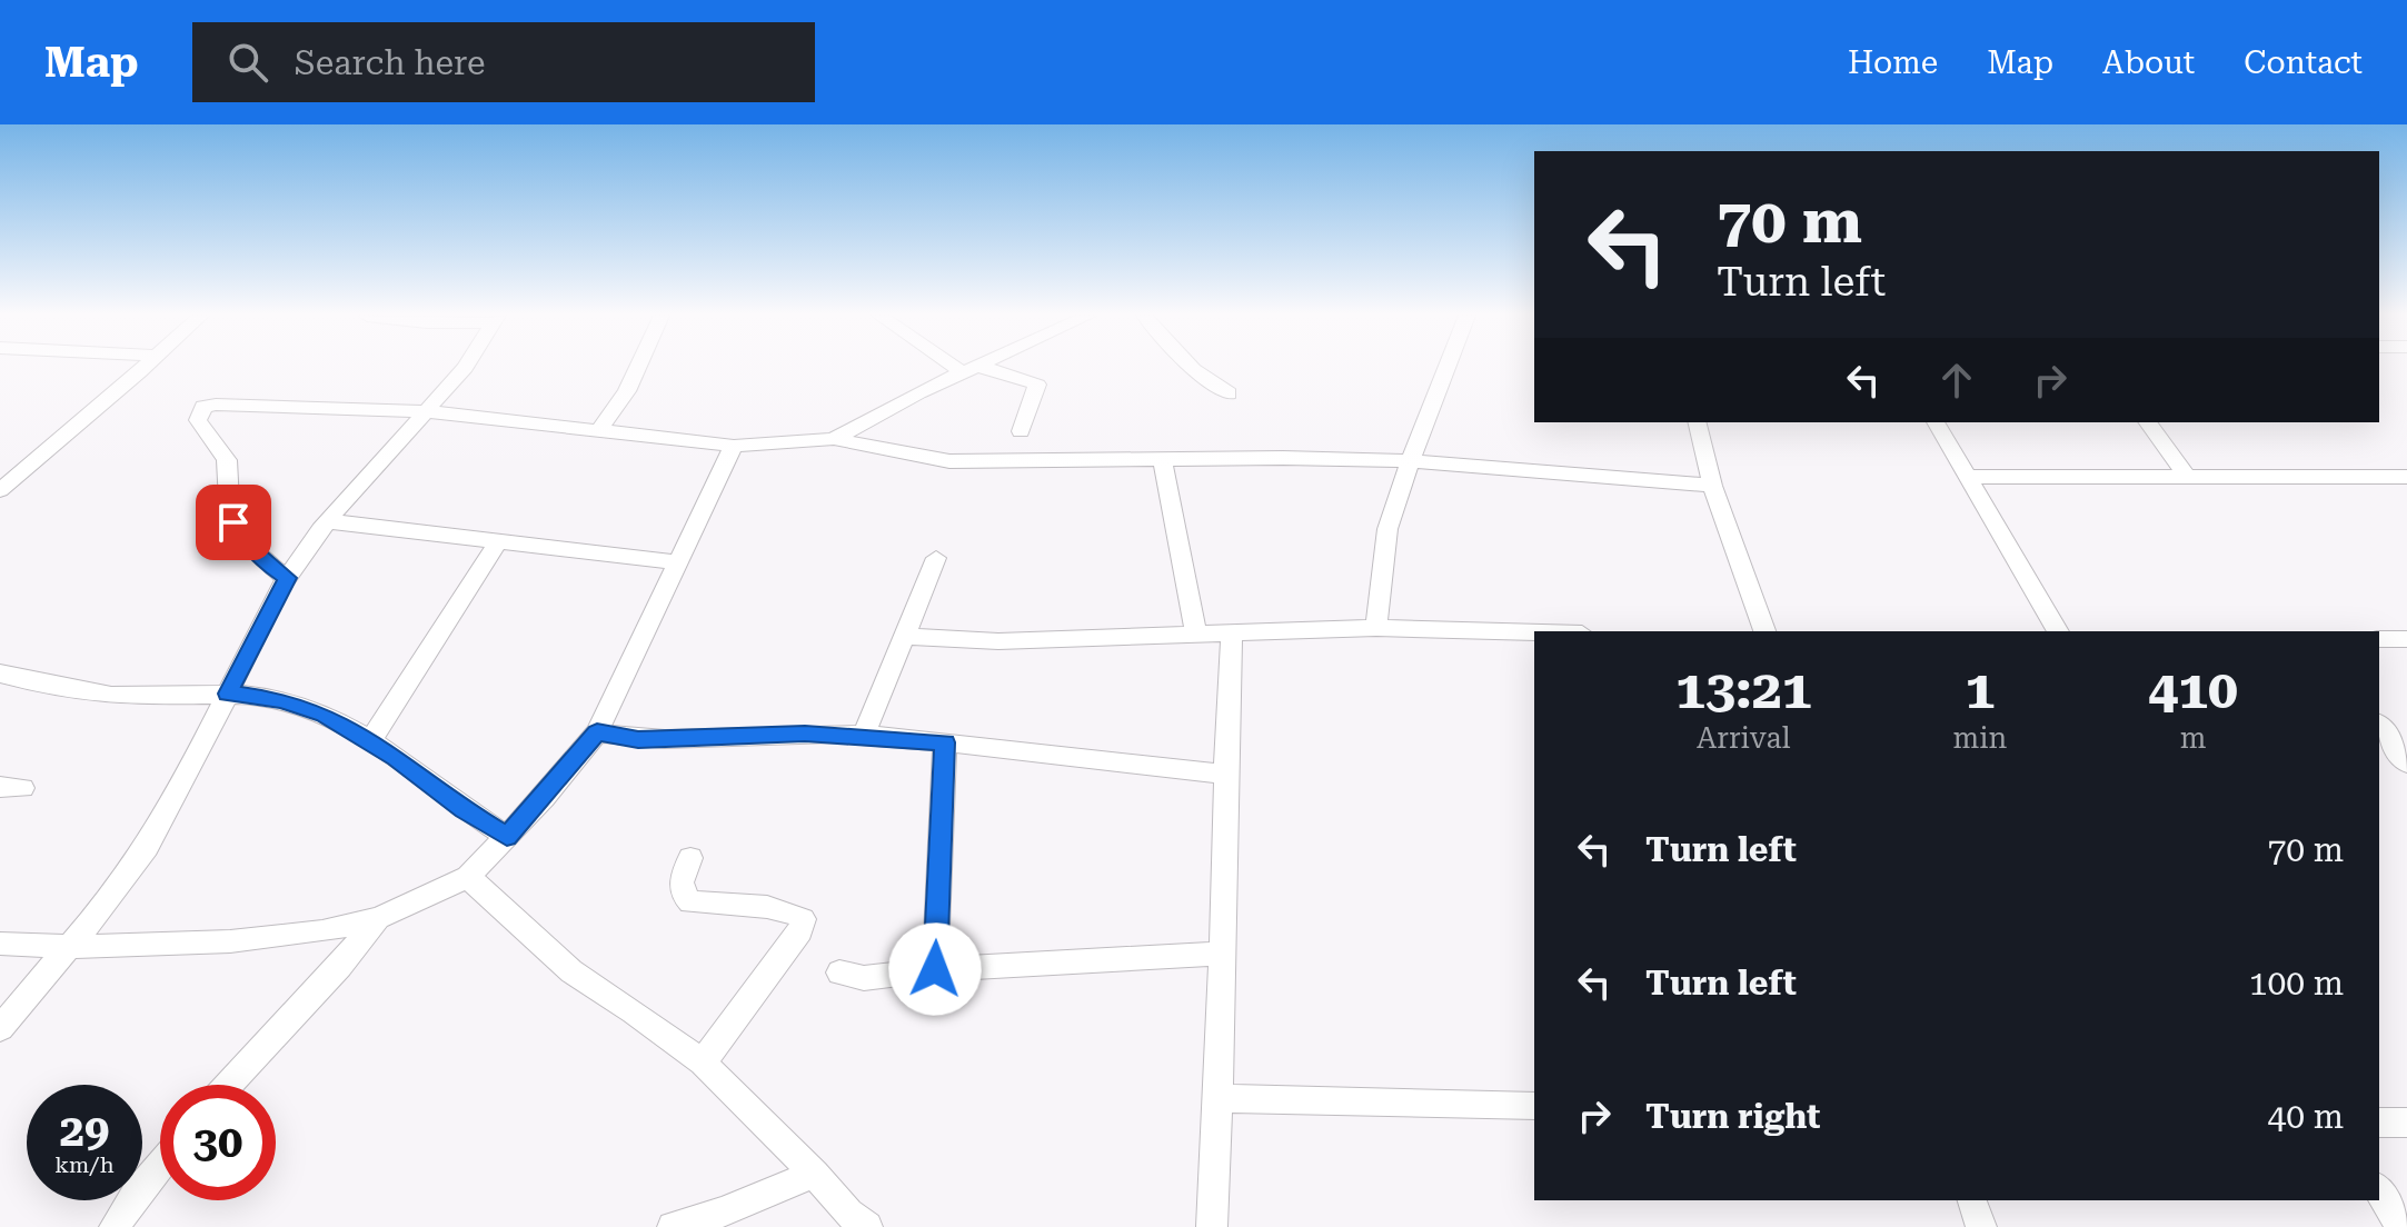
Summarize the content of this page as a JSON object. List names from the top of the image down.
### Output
{
  "page": {
    "header": "Map",
    "search": "Search here",
    "nav": [
      "Home",
      "Map",
      "About",
      "Contact"
    ],
    "turn": ["70 m", "Turn left"],
    "eta": [
      "13:21",
      "Arrival",
      "1",
      "min",
      "410",
      "m"
    ],
    "list": [
      {
        "name": "Turn left",
        "value": "70 m"
      },
      {
        "name": "Turn left",
        "value": "100 m"
      },
      {
        "name": "Turn right",
        "value": "40 m"
      }
    ],
    "speed": "29 km/h",
    "limit": "30"
  }
}
